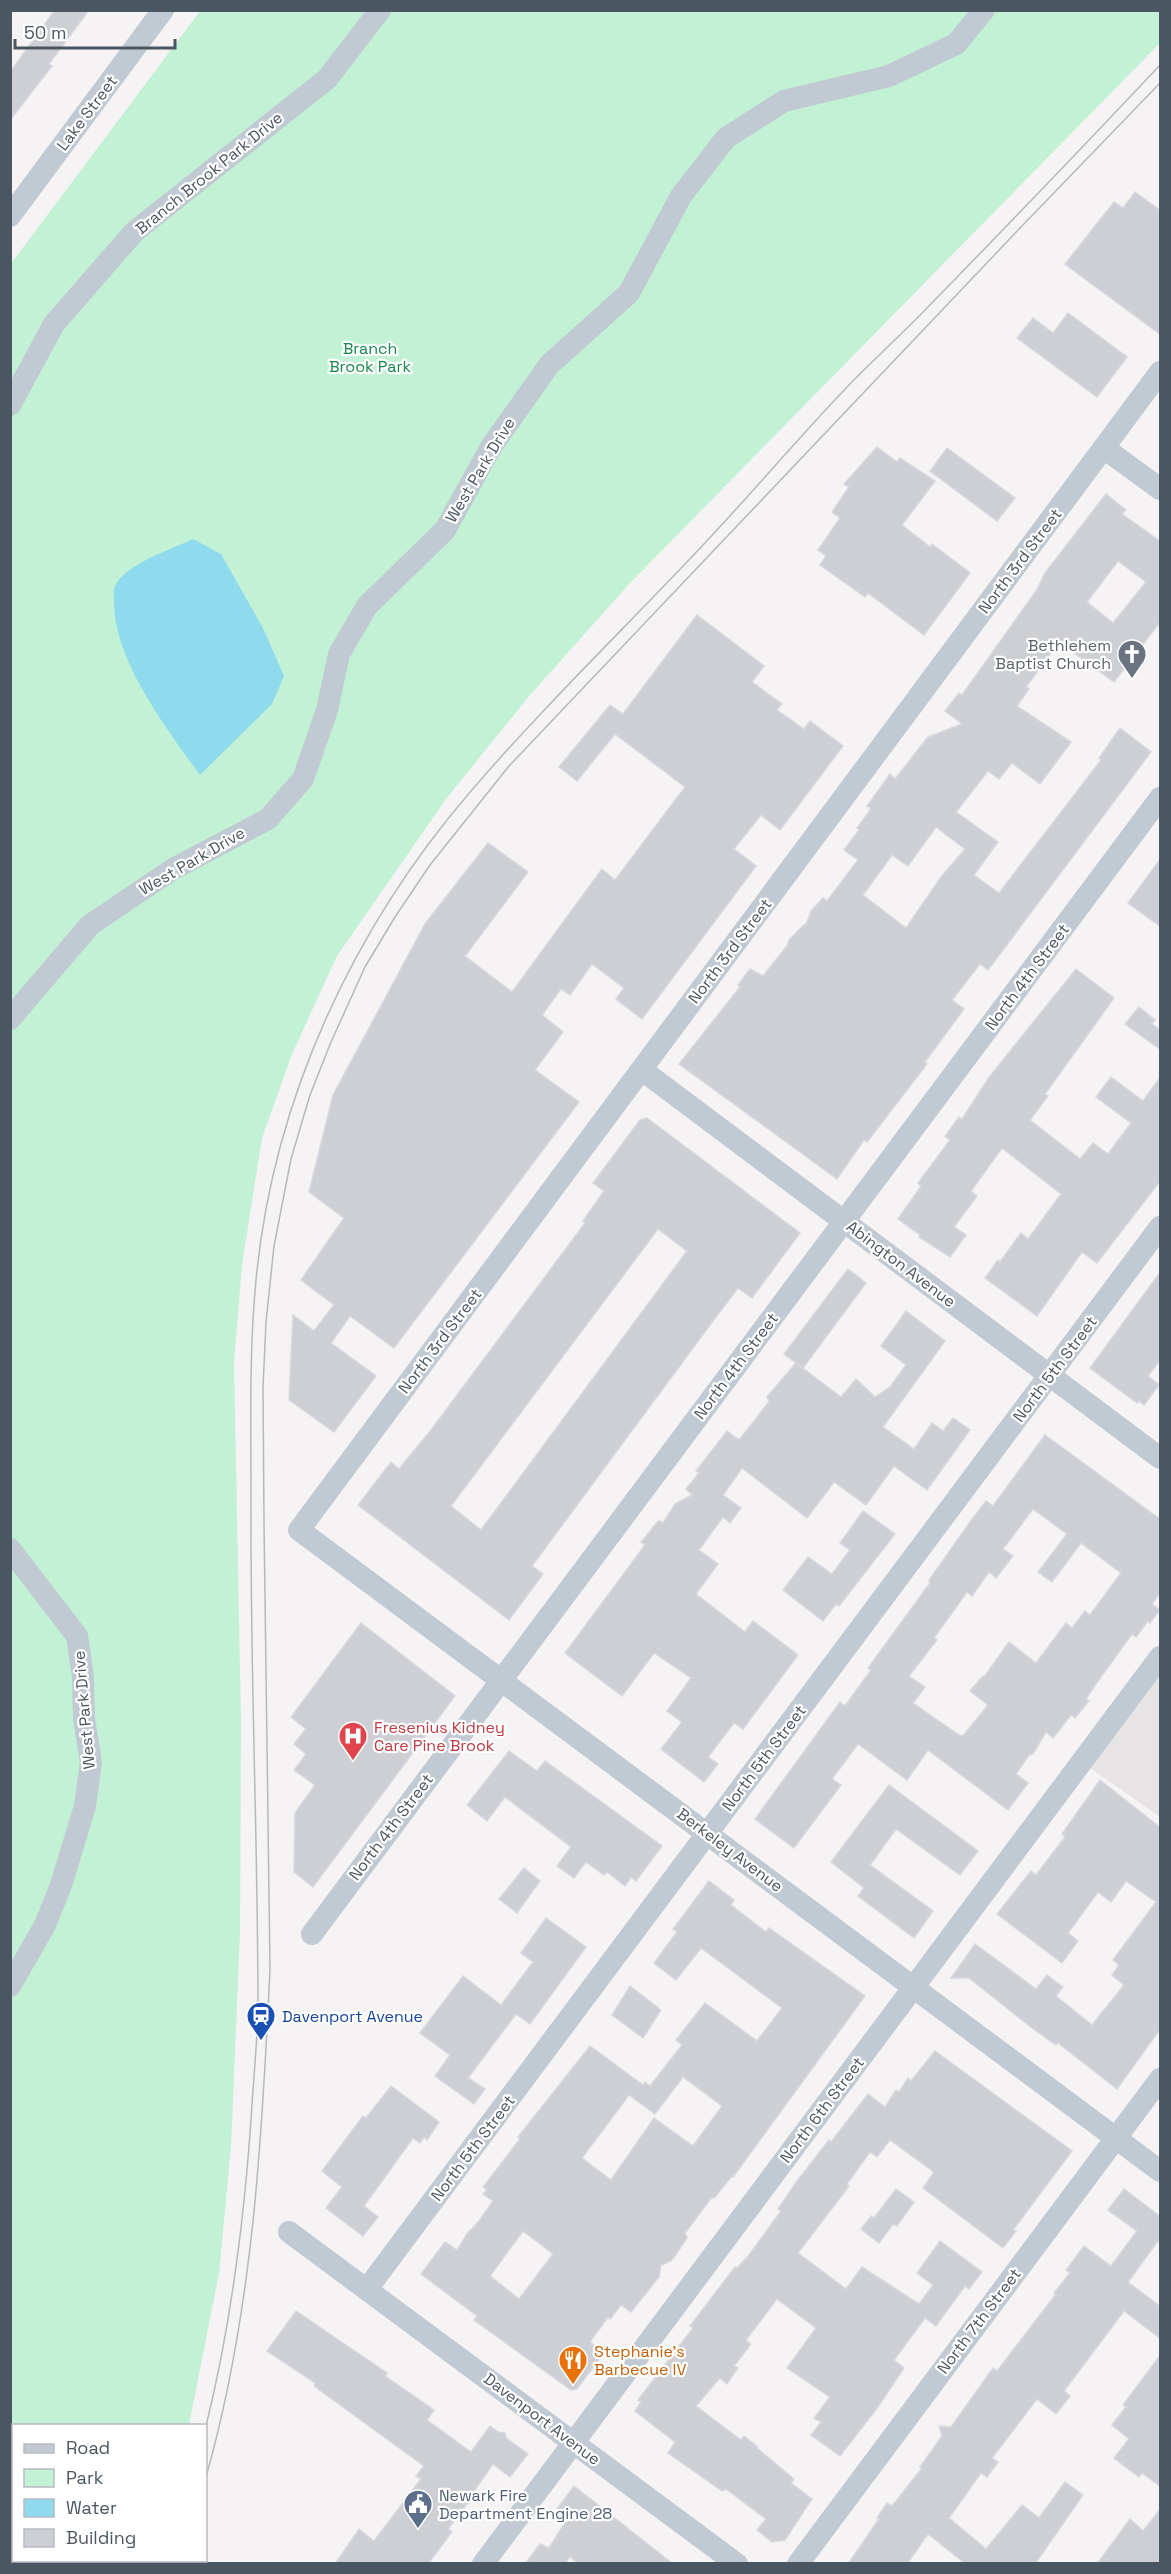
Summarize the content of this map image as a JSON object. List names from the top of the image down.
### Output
{
  "streets": {
    "street": [
      "Lake Street",
      "Branch Brook Park Drive",
      "West Park Drive",
      "North 3rd Street",
      "North 4th Street",
      "Abington Avenue",
      "North 5th Street",
      "Berkeley Avenue",
      "North 6th Street",
      "North 7th Street",
      "Davenport Avenue"
    ]
  },
  "crossings": [
    ["North 3rd Street", "Abington Avenue"],
    ["North 3rd Street", "Berkeley Avenue"],
    ["North 4th Street", "Abington Avenue"],
    ["North 4th Street", "Berkeley Avenue"],
    ["Abington Avenue", "North 5th Street"],
    ["North 5th Street", "Berkeley Avenue"],
    ["North 5th Street", "Davenport Avenue"],
    ["Berkeley Avenue", "North 6th Street"],
    ["Berkeley Avenue", "North 7th Street"],
    ["North 6th Street", "Davenport Avenue"]
  ],
  "parks": ["Branch Brook Park"],
  "places": {
    "church": ["Bethlehem Baptist Church"],
    "hospital": ["Fresenius Kidney Care Pine Brook"],
    "station": ["Davenport Avenue"],
    "restaurant": ["Stephanie's Barbecue IV"],
    "public building": ["Newark Fire Department Engine 28"]
  },
  "legend": [
    "Road",
    "Park",
    "Water",
    "Building"
  ],
  "scale_bar": "50 m"
}
